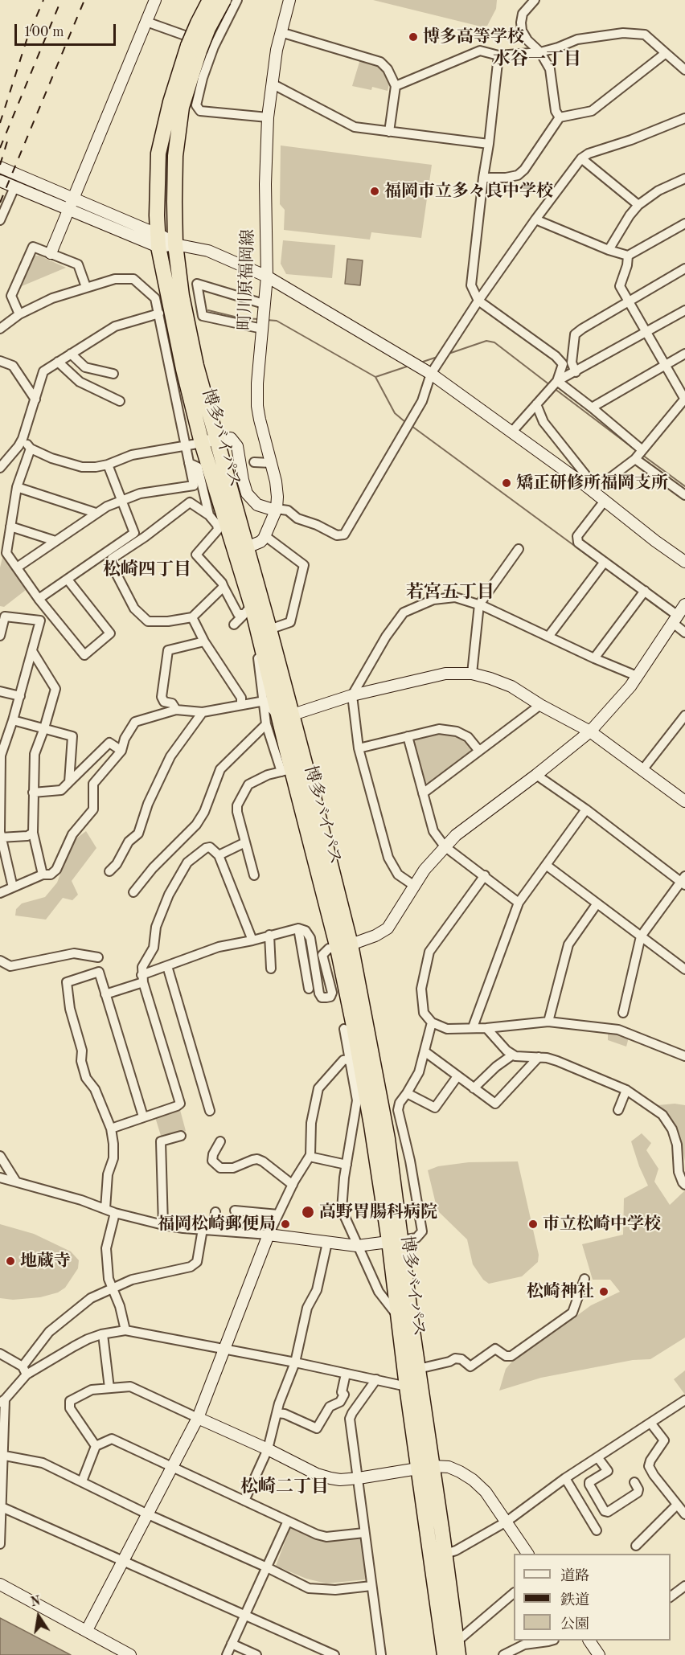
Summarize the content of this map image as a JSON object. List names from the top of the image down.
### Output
{
  "streets": {
    "highway": ["博多バイパス"],
    "street": ["町川原福岡線"]
  },
  "districts": [
    "水谷一丁目",
    "松崎四丁目",
    "若宮五丁目",
    "松崎二丁目"
  ],
  "places": [
    "博多高等学校",
    "福岡市立多々良中学校",
    "矯正研修所福岡支所",
    "高野胃腸科病院",
    "福岡松崎郵便局",
    "市立松崎中学校",
    "地蔵寺",
    "松崎神社"
  ],
  "legend": ["道路", "鉄道", "公園"],
  "scale_bar": "100 m",
  "north": "top"
}
